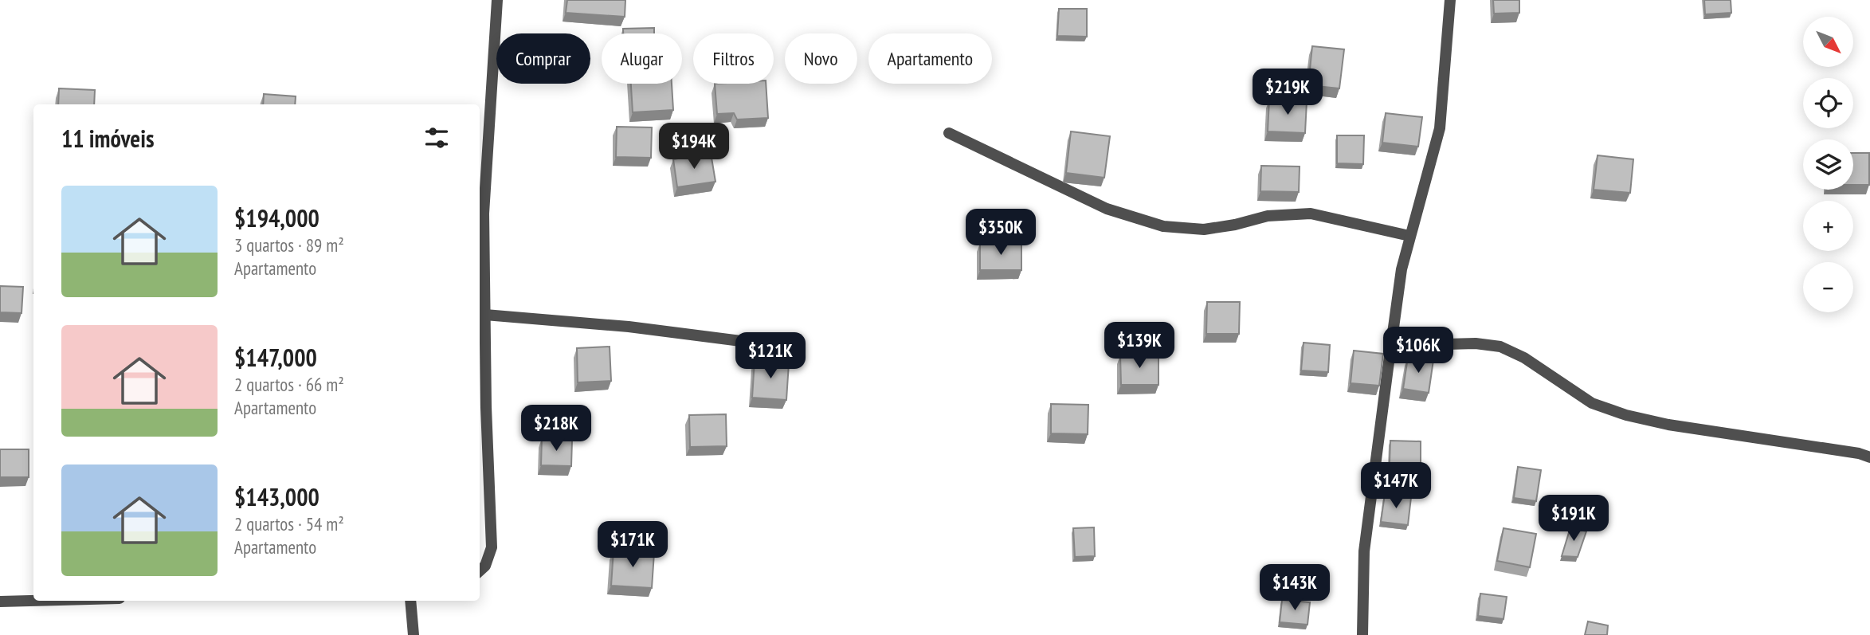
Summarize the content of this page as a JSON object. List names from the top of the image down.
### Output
{
  "north": "bottom right",
  "page": {
    "map_buttons": ["+", "−"],
    "chip": [
      "Comprar",
      "Alugar",
      "Filtros",
      "Novo",
      "Apartamento"
    ],
    "price": [
      "$219K",
      "$194K",
      "$350K",
      "$139K",
      "$106K",
      "$121K",
      "$218K",
      "$147K",
      "$191K",
      "$171K",
      "$143K"
    ],
    "heading": "11 imóveis",
    "list": [
      {
        "name": "$194,000",
        "note": "3 quartos · 89 m² · Apartamento"
      },
      {
        "name": "$147,000",
        "note": "2 quartos · 66 m² · Apartamento"
      },
      {
        "name": "$143,000",
        "note": "2 quartos · 54 m² · Apartamento"
      }
    ]
  }
}
